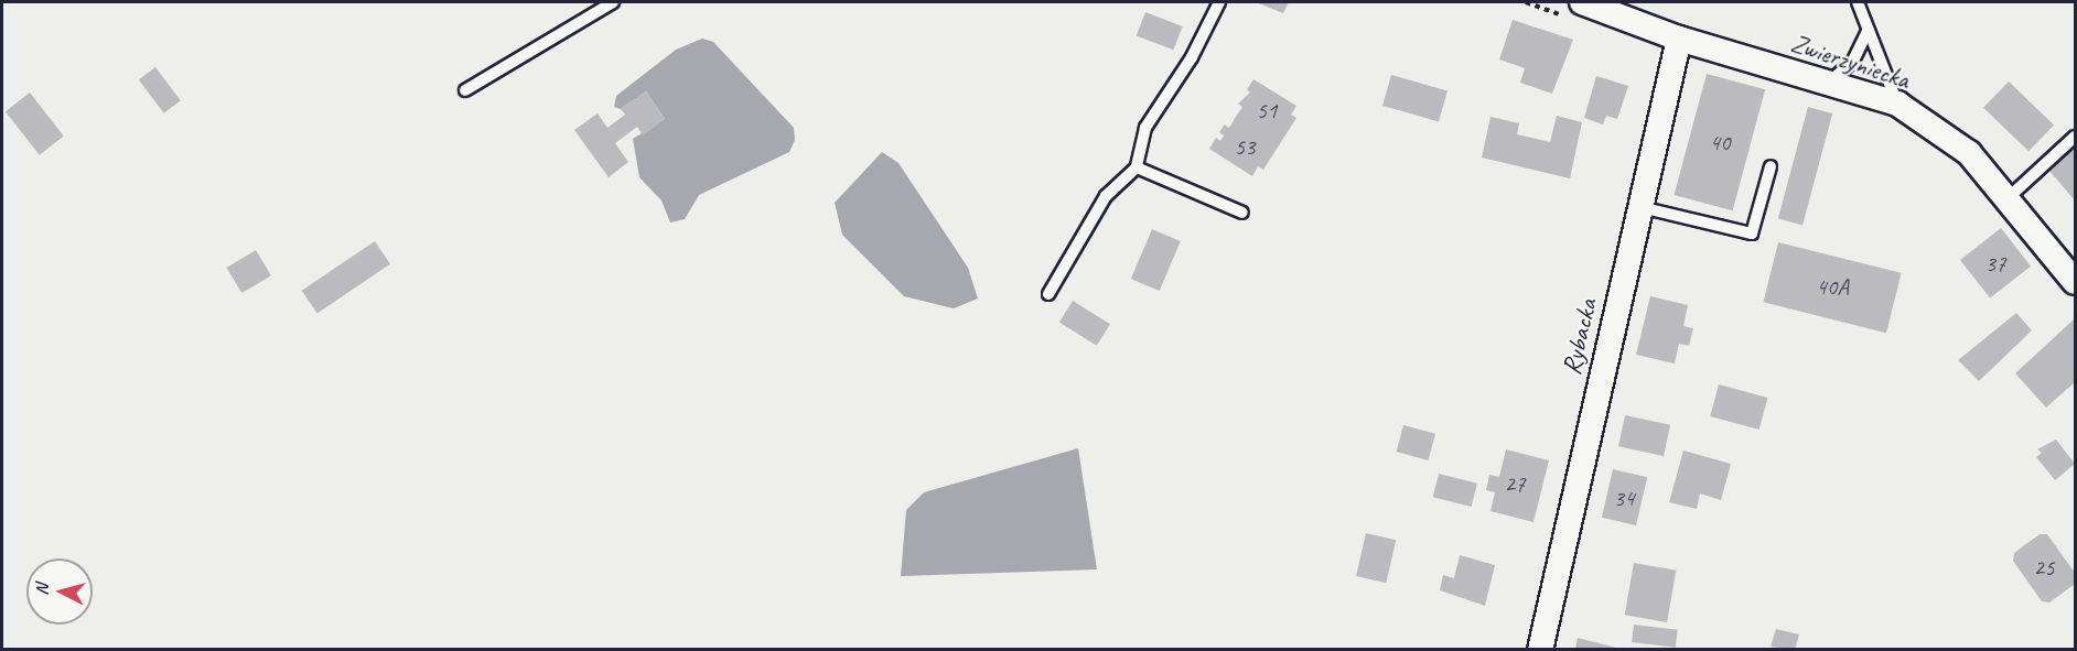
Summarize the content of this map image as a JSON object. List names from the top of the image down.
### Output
{
  "streets": {
    "street": ["Zwierzyniecka", "Rybacka"]
  },
  "crossings": [
    ["Zwierzyniecka", "Rybacka"]
  ],
  "house_numbers": [
    "51",
    "40",
    "53",
    "37",
    "40A",
    "27",
    "34",
    "25"
  ],
  "north": "left"
}
